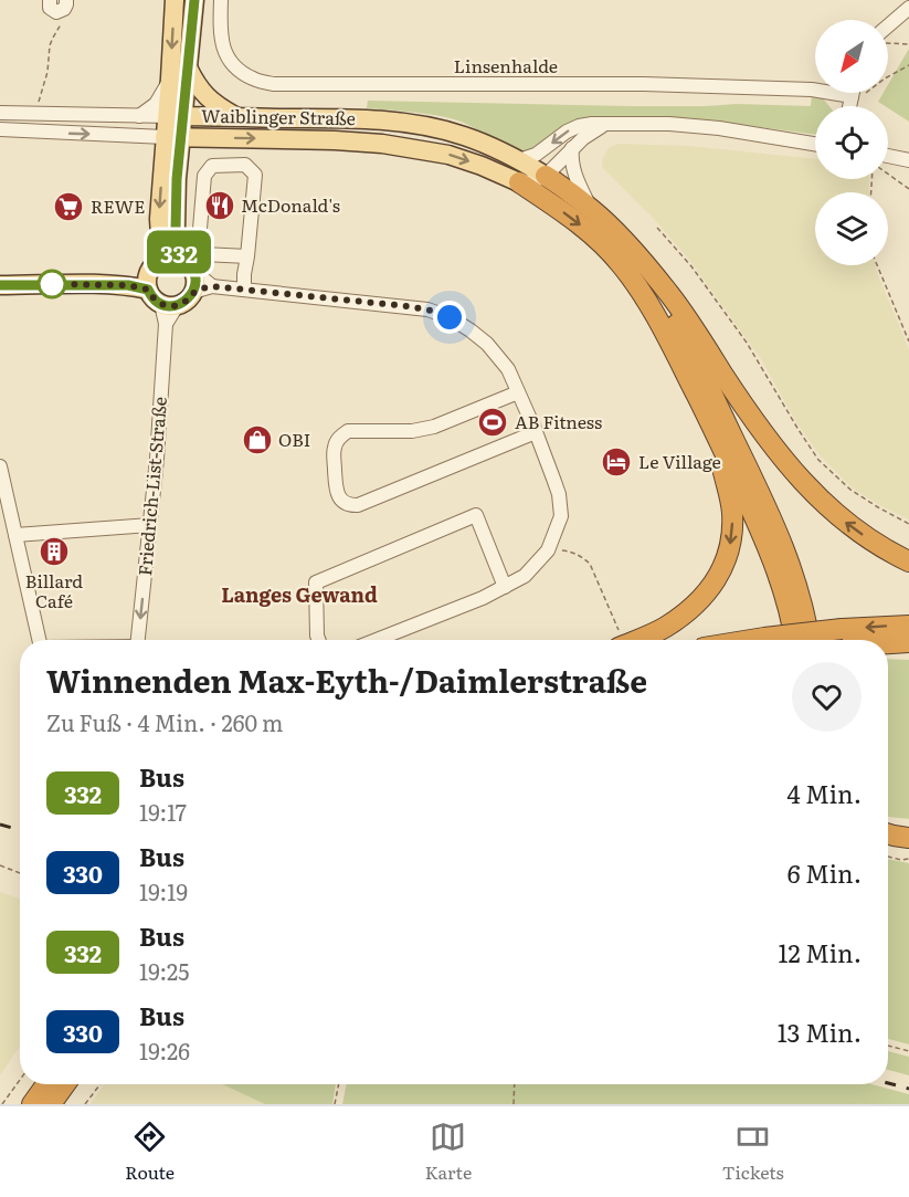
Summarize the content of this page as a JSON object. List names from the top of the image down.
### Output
{
  "streets": {
    "main road": ["Waiblinger Straße"],
    "street": ["Linsenhalde", "Friedrich-List-Straße"]
  },
  "districts": ["Langes Gewand"],
  "places": {
    "restaurant": ["McDonald's"],
    "supermarket": ["REWE"],
    "sports": ["AB Fitness"],
    "shop": ["OBI"],
    "hotel": ["Le Village"],
    "building": ["Billard Café"]
  },
  "lines": ["bus line 332"],
  "north": "bottom left",
  "page": {
    "on_map": "332",
    "heading": ["Winnenden Max-Eyth-/Daimlerstraße", "Zu Fuß · 4 Min. · 260 m"],
    "list": [
      {
        "mark": "332",
        "name": "Bus",
        "note": "19:17",
        "value": "4 Min."
      },
      {
        "mark": "330",
        "name": "Bus",
        "note": "19:19",
        "value": "6 Min."
      },
      {
        "mark": "332",
        "name": "Bus",
        "note": "19:25",
        "value": "12 Min."
      },
      {
        "mark": "330",
        "name": "Bus",
        "note": "19:26",
        "value": "13 Min."
      }
    ],
    "tabs": ["Route", "Karte", "Tickets"]
  }
}
